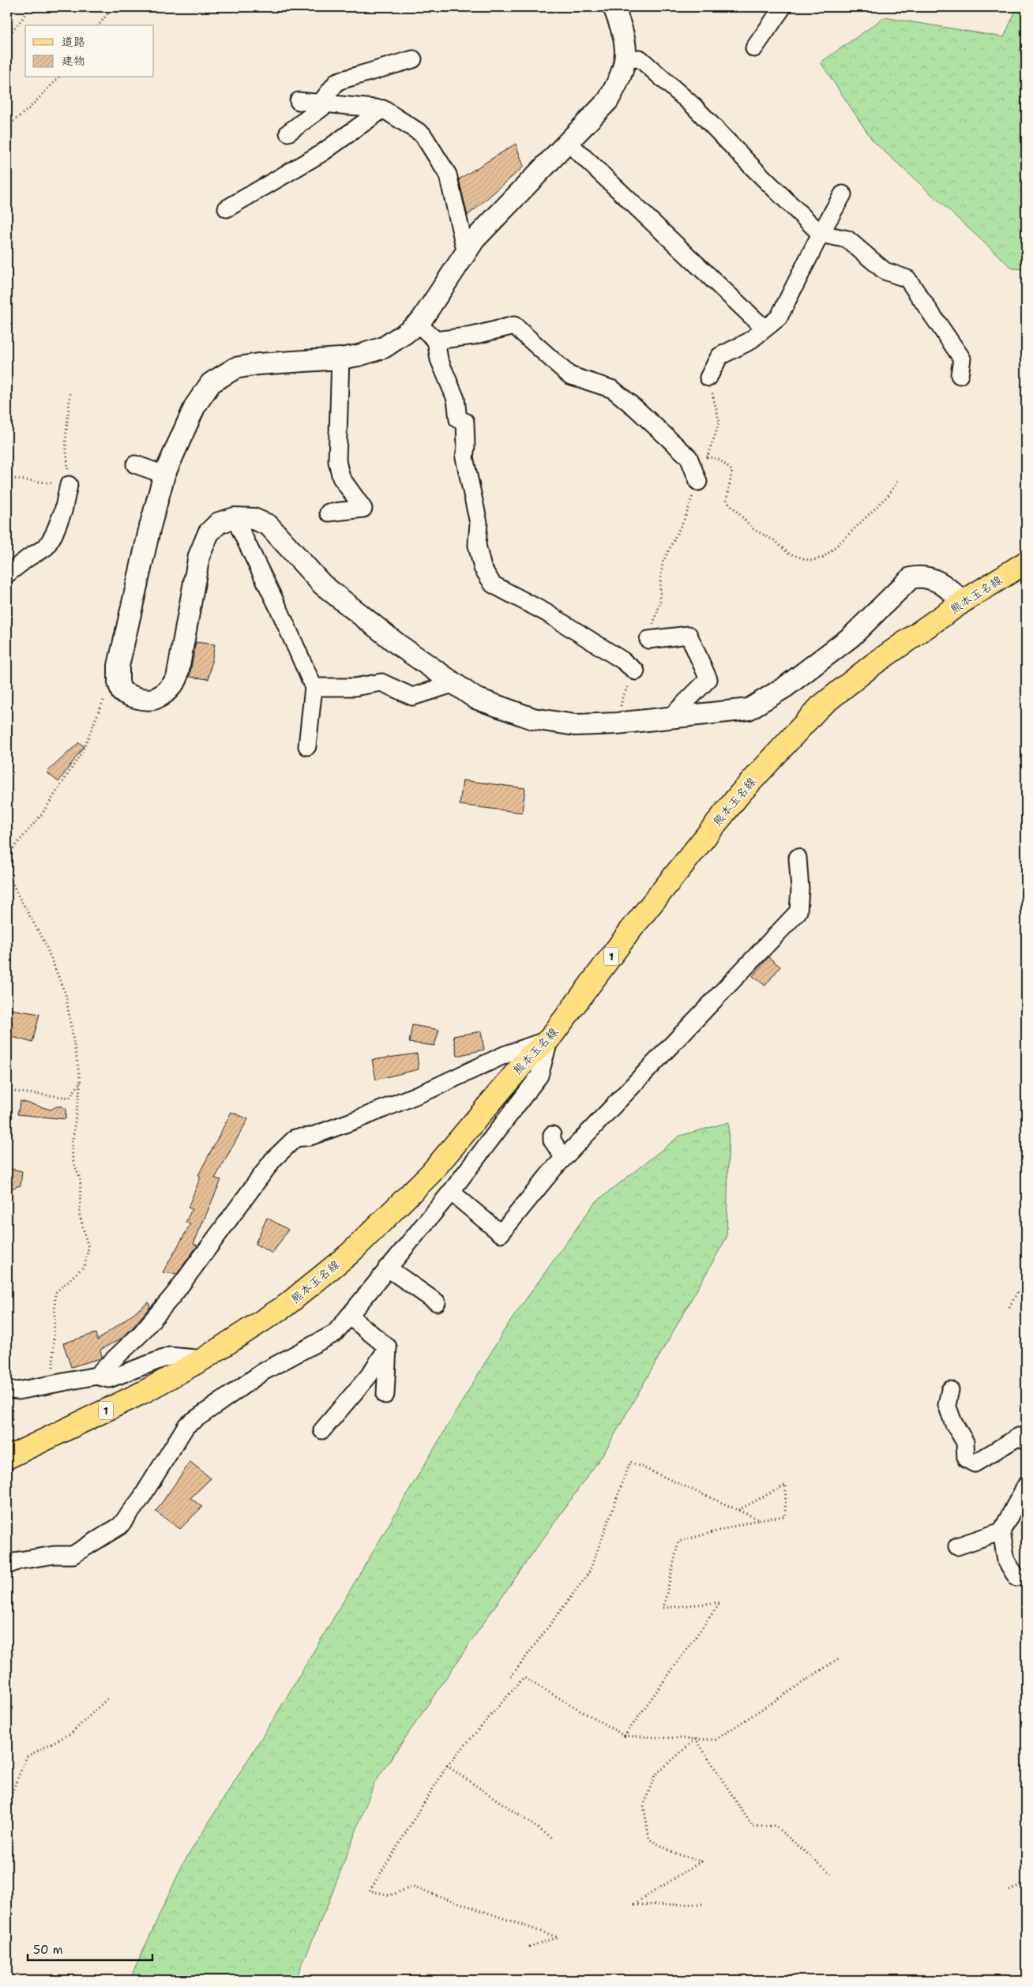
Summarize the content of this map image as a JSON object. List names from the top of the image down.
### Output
{
  "streets": {
    "main road": ["熊本玉名線", "1"]
  },
  "legend": ["道路", "建物"],
  "scale_bar": "50 m"
}
